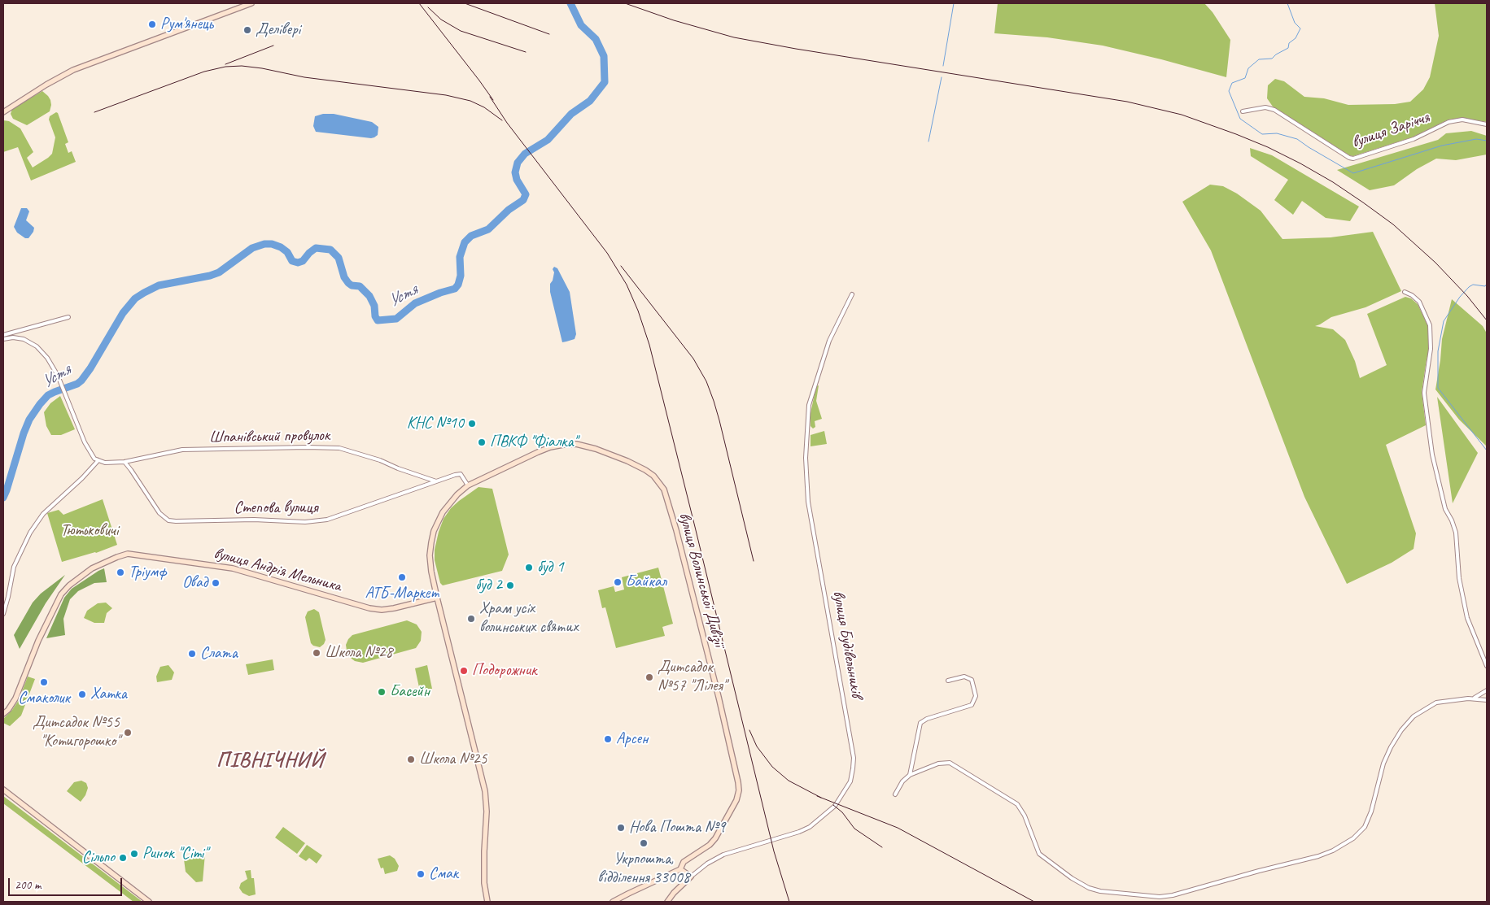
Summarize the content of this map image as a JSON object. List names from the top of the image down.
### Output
{
  "streets": {
    "street": [
      "вулиця Заріччя",
      "Шпанівський провулок",
      "Степова вулиця",
      "вулиця Андрія Мельника",
      "вулиця Волинської Дивізії",
      "вулиця Будівельників"
    ]
  },
  "crossings": [
    ["Шпанівський провулок", "Степова вулиця"],
    ["Степова вулиця", "вулиця Волинської Дивізії"],
    ["вулиця Андрія Мельника", "вулиця Волинської Дивізії"]
  ],
  "districts": ["ПІВНІЧНИЙ"],
  "water": ["Устя"],
  "parks": ["Тютьковичі"],
  "places": [
    "Рум'янець",
    "Делівері",
    "КНС №10",
    "ПВКФ \"Фіалка\"",
    "буд 1",
    "Тріумф",
    "АТБ-Маркет",
    "Байкал",
    "Овад",
    "буд 2",
    "Храм усіх волинських святих",
    "Школа №28",
    "Слата",
    "Подорожник",
    "Дитсадок №57 \"Лілея\"",
    "Смаколик",
    "Басейн",
    "Хатка",
    "Дитсадок №55 \"Котигорошко\"",
    "Арсен",
    "Школа №25",
    "Нова Пошта №9",
    "Укрпошта, відділення 33008",
    "Ринок \"Сіті\"",
    "Сільпо",
    "Смак"
  ],
  "scale_bar": "200 m"
}
